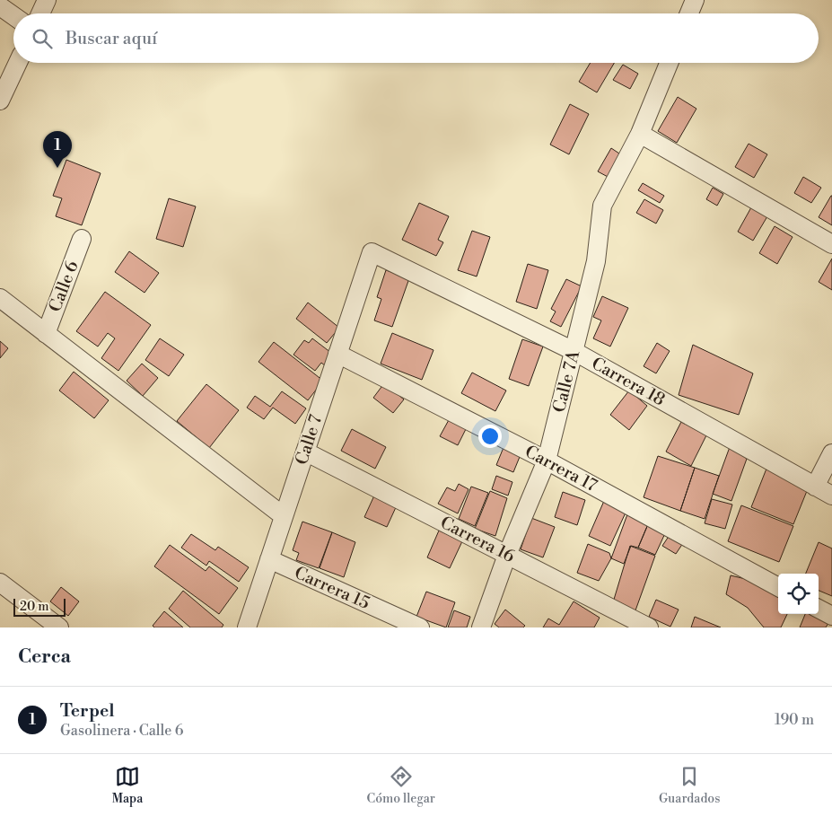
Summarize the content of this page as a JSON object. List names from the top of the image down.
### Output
{
  "streets": {
    "street": [
      "Calle 6",
      "Calle 7A",
      "Carrera 18",
      "Calle 7",
      "Carrera 17",
      "Carrera 16",
      "Carrera 15"
    ]
  },
  "crossings": [
    ["Calle 7A", "Carrera 18"],
    ["Calle 7A", "Carrera 17"],
    ["Calle 7A", "Carrera 16"],
    ["Carrera 18", "Calle 7"],
    ["Calle 7", "Carrera 17"],
    ["Calle 7", "Carrera 16"],
    ["Calle 7", "Carrera 15"]
  ],
  "scale_bar": "20 m",
  "page": {
    "search": "Buscar aquí",
    "pins": "1",
    "scale": "20 m",
    "heading": "Cerca",
    "list": [
      {
        "mark": "1",
        "name": "Terpel",
        "note": "Gasolinera · Calle 6",
        "value": "190 m"
      }
    ],
    "nav": ["Mapa", "Cómo llegar", "Guardados"]
  }
}
